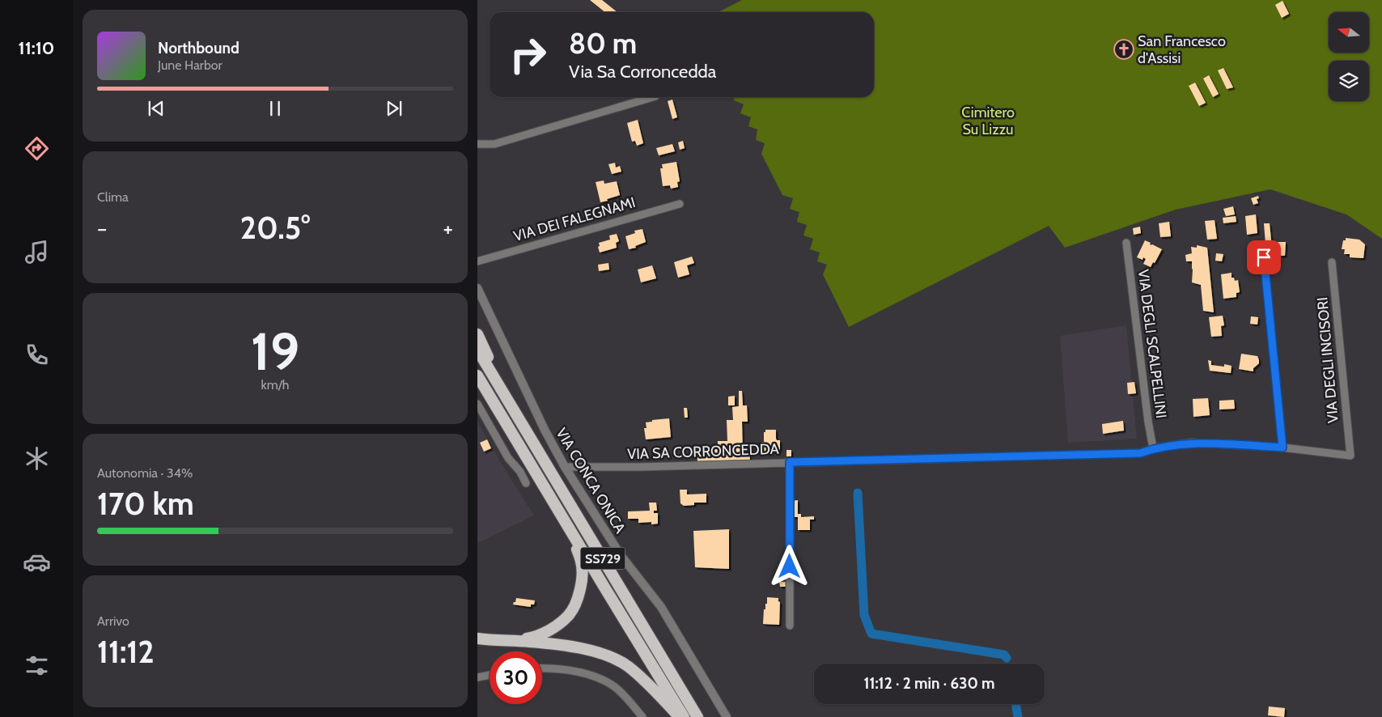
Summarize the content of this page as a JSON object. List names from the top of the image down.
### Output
{
  "streets": {
    "highway": ["SS729"],
    "street": [
      "VIA DEI FALEGNAMI",
      "VIA DEGLI SCALPELLINI",
      "VIA DEGLI INCISORI",
      "VIA SA CORRONCEDDA",
      "VIA CONCA ONICA"
    ]
  },
  "crossings": [
    ["VIA DEGLI SCALPELLINI", "VIA SA CORRONCEDDA"],
    ["VIA DEGLI INCISORI", "VIA SA CORRONCEDDA"],
    ["VIA SA CORRONCEDDA", "VIA CONCA ONICA"]
  ],
  "parks": ["Cimitero Su Lizzu"],
  "places": {
    "church": ["San Francesco d'Assisi"]
  },
  "north": "left",
  "page": {
    "tabs": "11:10",
    "turn": ["80 m", "Via Sa Corroncedda"],
    "song": ["Northbound", "June Harbor"],
    "tile": [
      "Clima",
      ["19", "km/h"],
      ["Autonomia · 34%", "170 km"],
      ["Arrivo", "11:12"]
    ],
    "heat": ["−", "20.5°", "+"],
    "limit": "30",
    "trip": "11:12 · 2 min · 630 m"
  }
}
